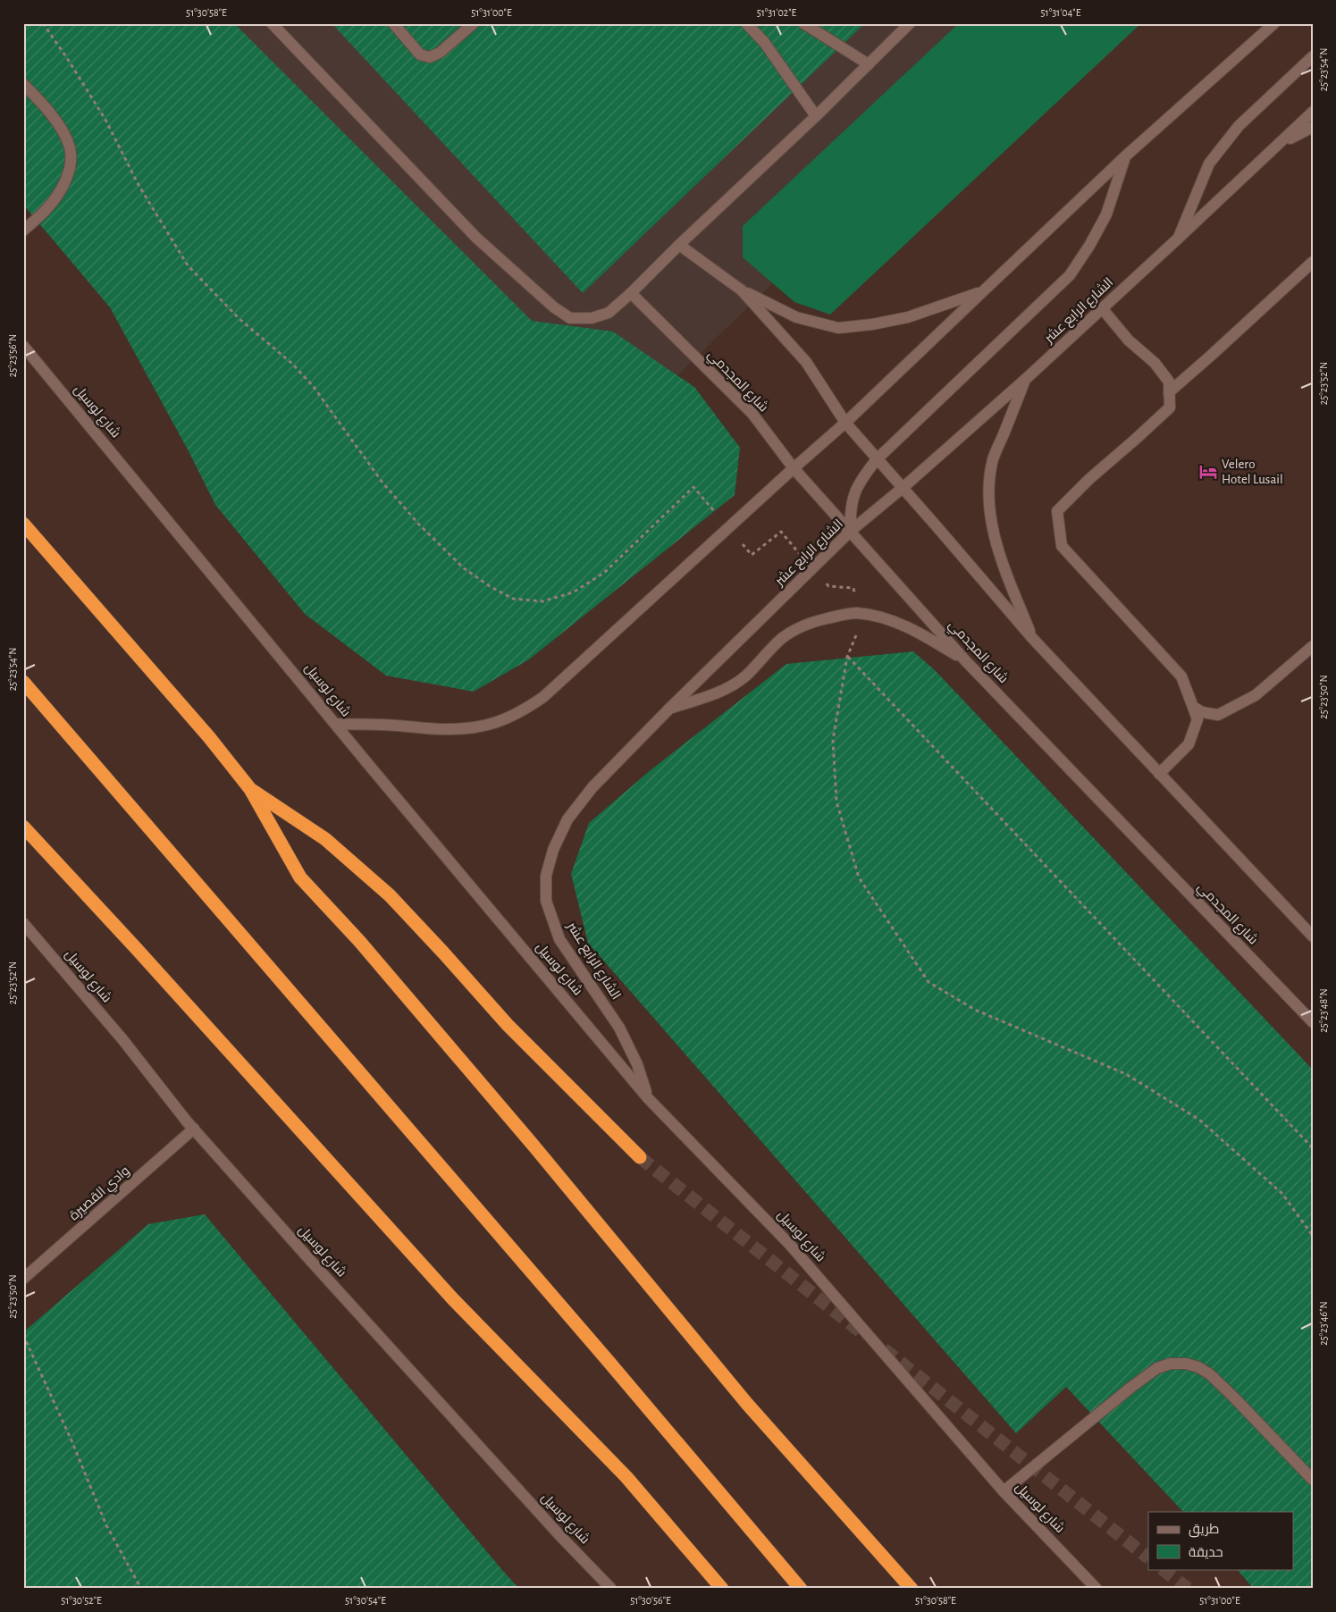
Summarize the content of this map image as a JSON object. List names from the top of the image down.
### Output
{
  "streets": {
    "street": [
      "الشارع الرابع عشر",
      "شارع المجدمي",
      "شارع لوسيل",
      "وادي القصيرة"
    ]
  },
  "crossings": [
    ["الشارع الرابع عشر", "شارع المجدمي"],
    ["الشارع الرابع عشر", "شارع لوسيل"],
    ["شارع لوسيل", "وادي القصيرة"]
  ],
  "places": {
    "hotel": ["Velero Hotel Lusail"]
  },
  "legend": ["طريق", "حديقة"],
  "coordinates": [
    "51°30'58\"E",
    "51°31'00\"E",
    "51°31'02\"E",
    "51°31'04\"E",
    "25°23'54\"N",
    "25°23'56\"N",
    "25°23'52\"N",
    "25°23'50\"N",
    "25°23'48\"N",
    "25°23'46\"N",
    "51°30'52\"E",
    "51°30'54\"E",
    "51°30'56\"E"
  ]
}
